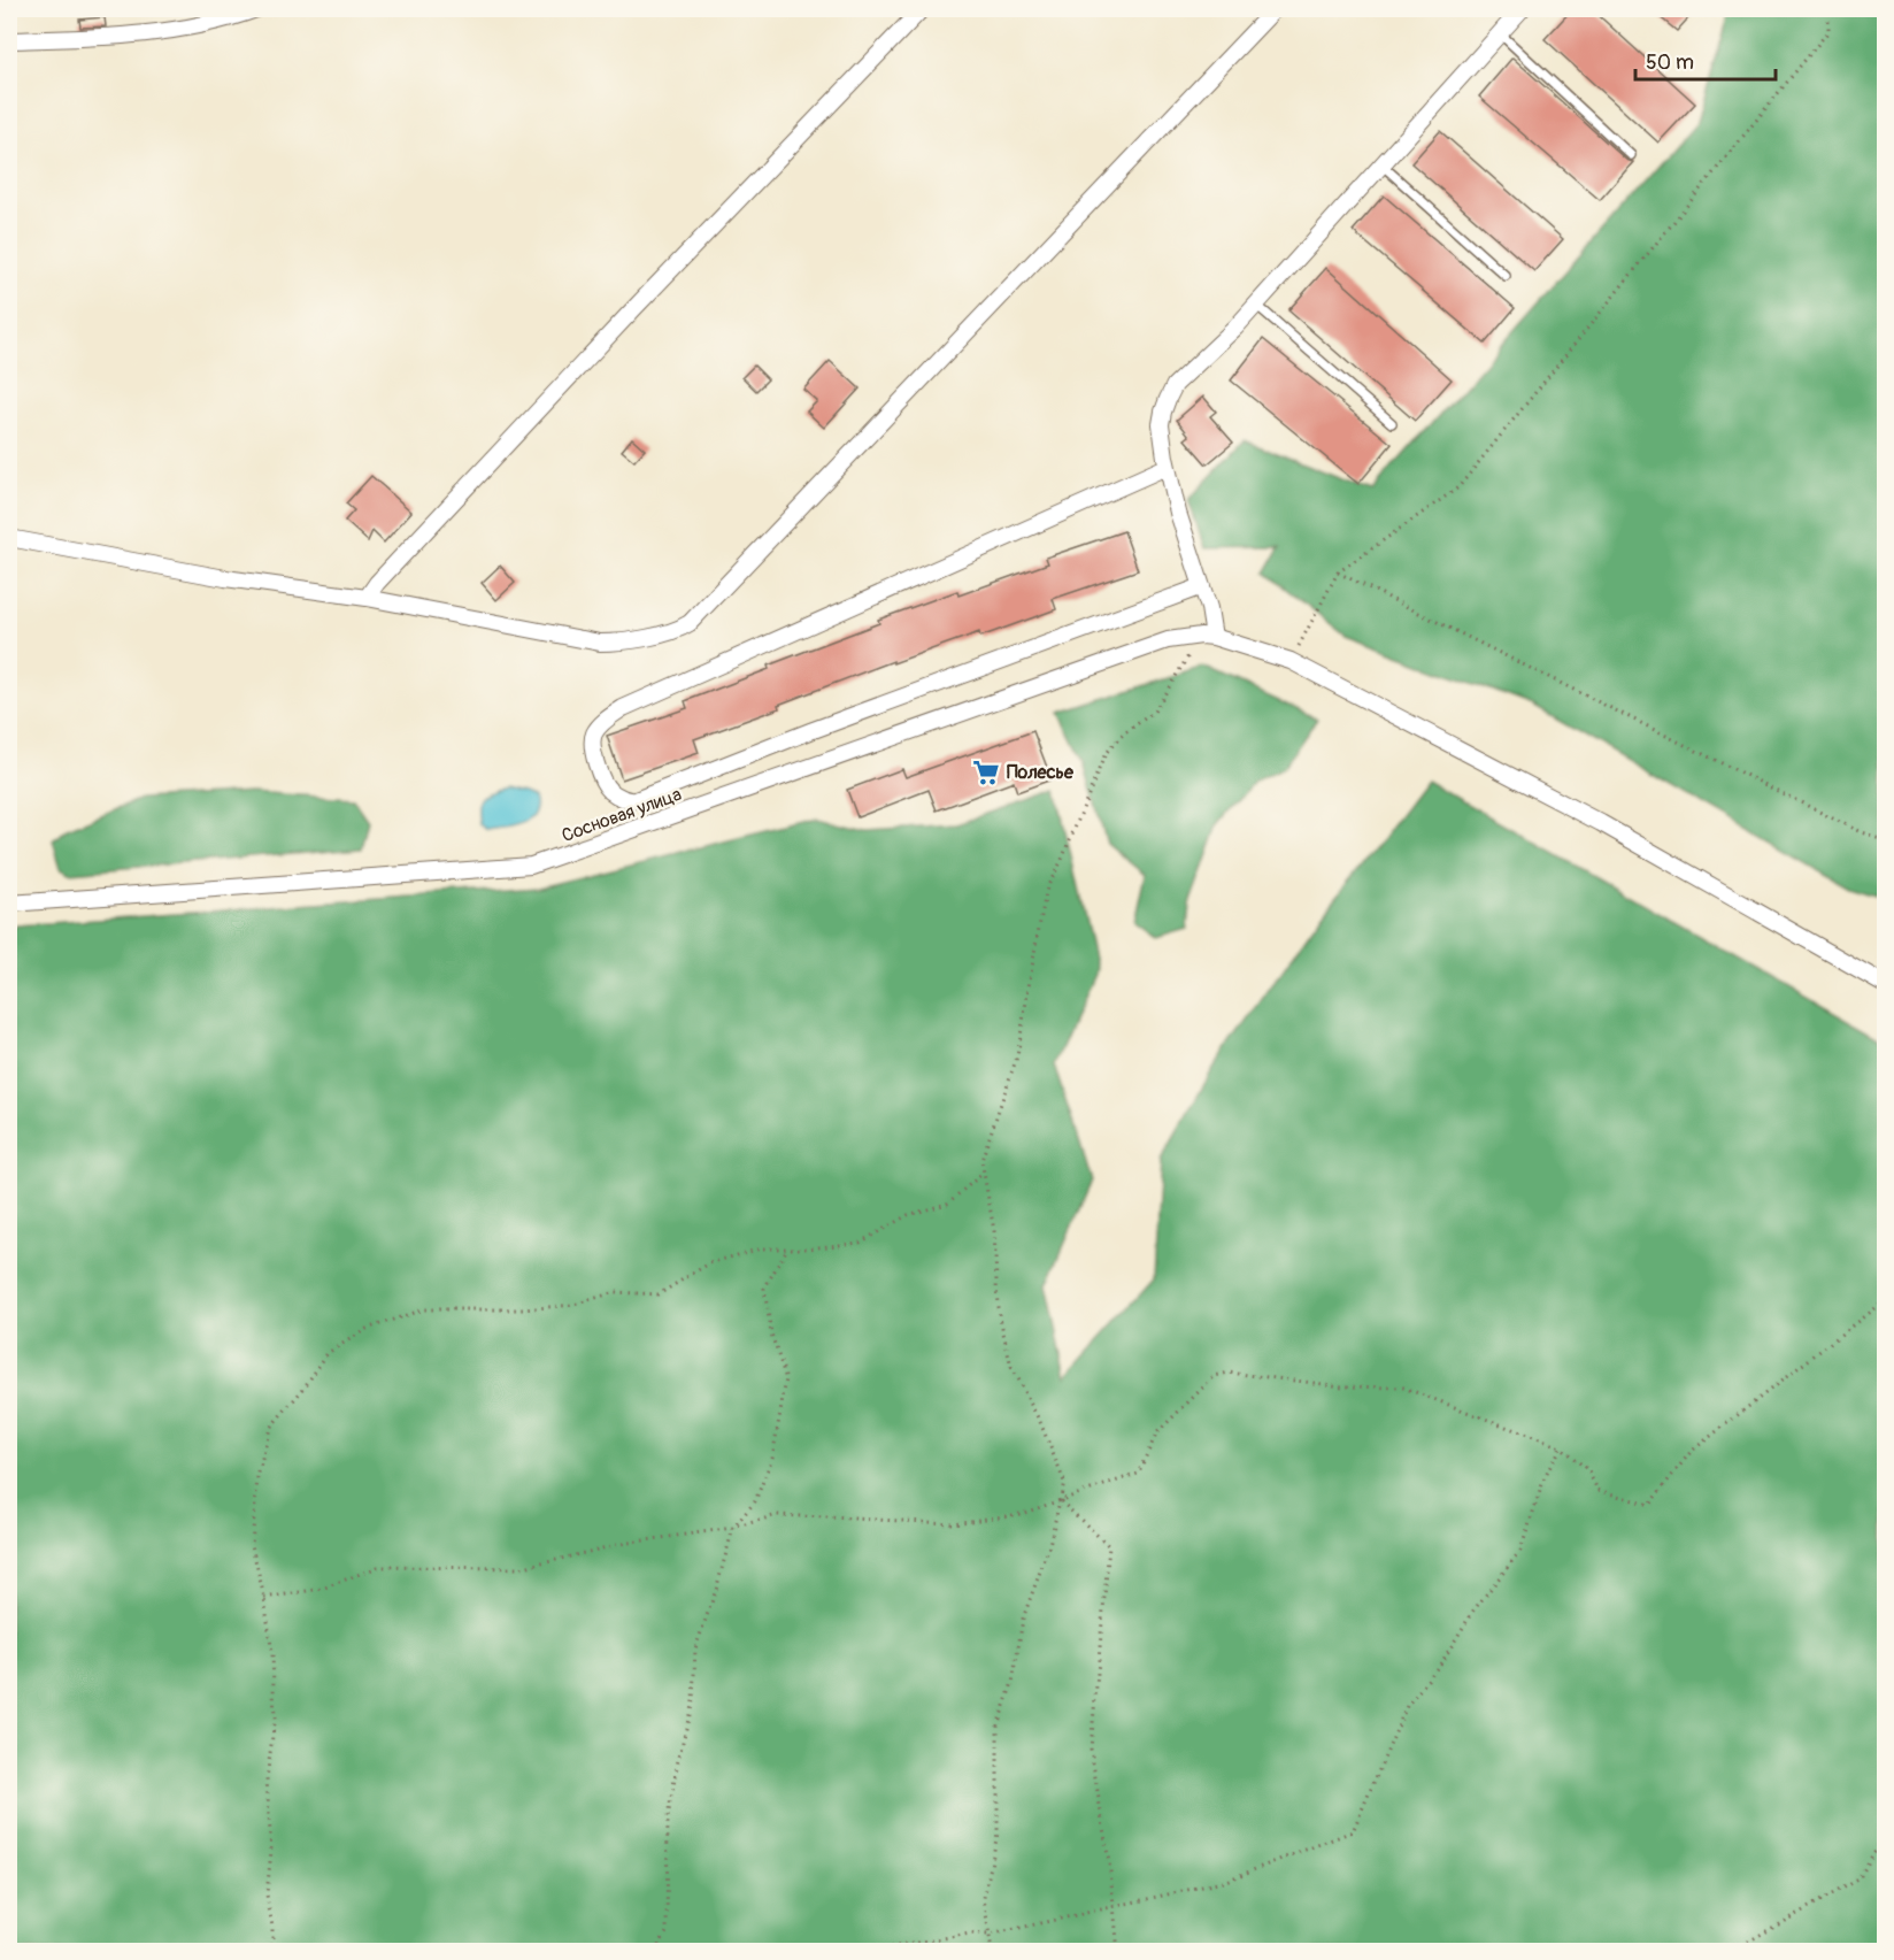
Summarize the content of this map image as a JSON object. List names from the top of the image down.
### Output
{
  "streets": {
    "street": ["Сосновая улица"]
  },
  "places": {
    "supermarket": ["Полесье"]
  },
  "scale_bar": "50 m"
}
